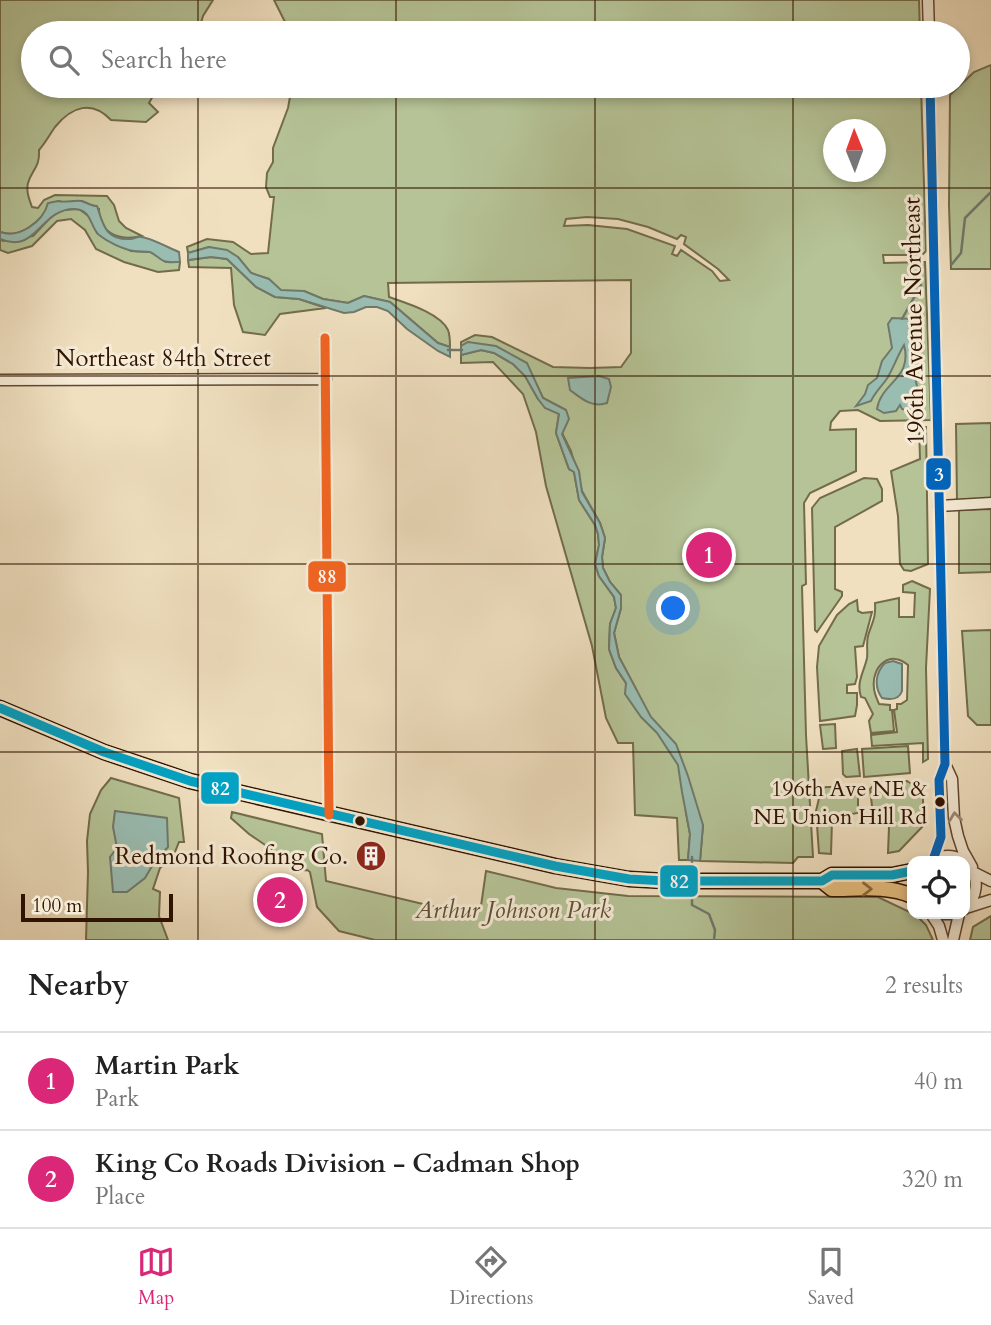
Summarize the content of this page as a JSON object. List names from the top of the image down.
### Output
{
  "streets": {
    "street": ["196th Avenue Northeast", "Northeast 84th Street"]
  },
  "parks": ["Arthur Johnson Park"],
  "places": {
    "other": ["196th Ave NE & NE Union Hill Rd"],
    "building": ["Redmond Roofing Co."]
  },
  "lines": ["transit line 3", "transit line 88", "transit line 82"],
  "scale_bar": "100 m",
  "north": "top",
  "page": {
    "search": "Search here",
    "pins": ["1", "2"],
    "scale": "100 m",
    "heading": ["Nearby", "2 results"],
    "list": [
      {
        "mark": "1",
        "name": "Martin Park",
        "note": "Park",
        "value": "40 m"
      },
      {
        "mark": "2",
        "name": "King Co Roads Division - Cadman Shop",
        "note": "Place",
        "value": "320 m"
      }
    ],
    "nav": ["Map", "Directions", "Saved"]
  }
}
